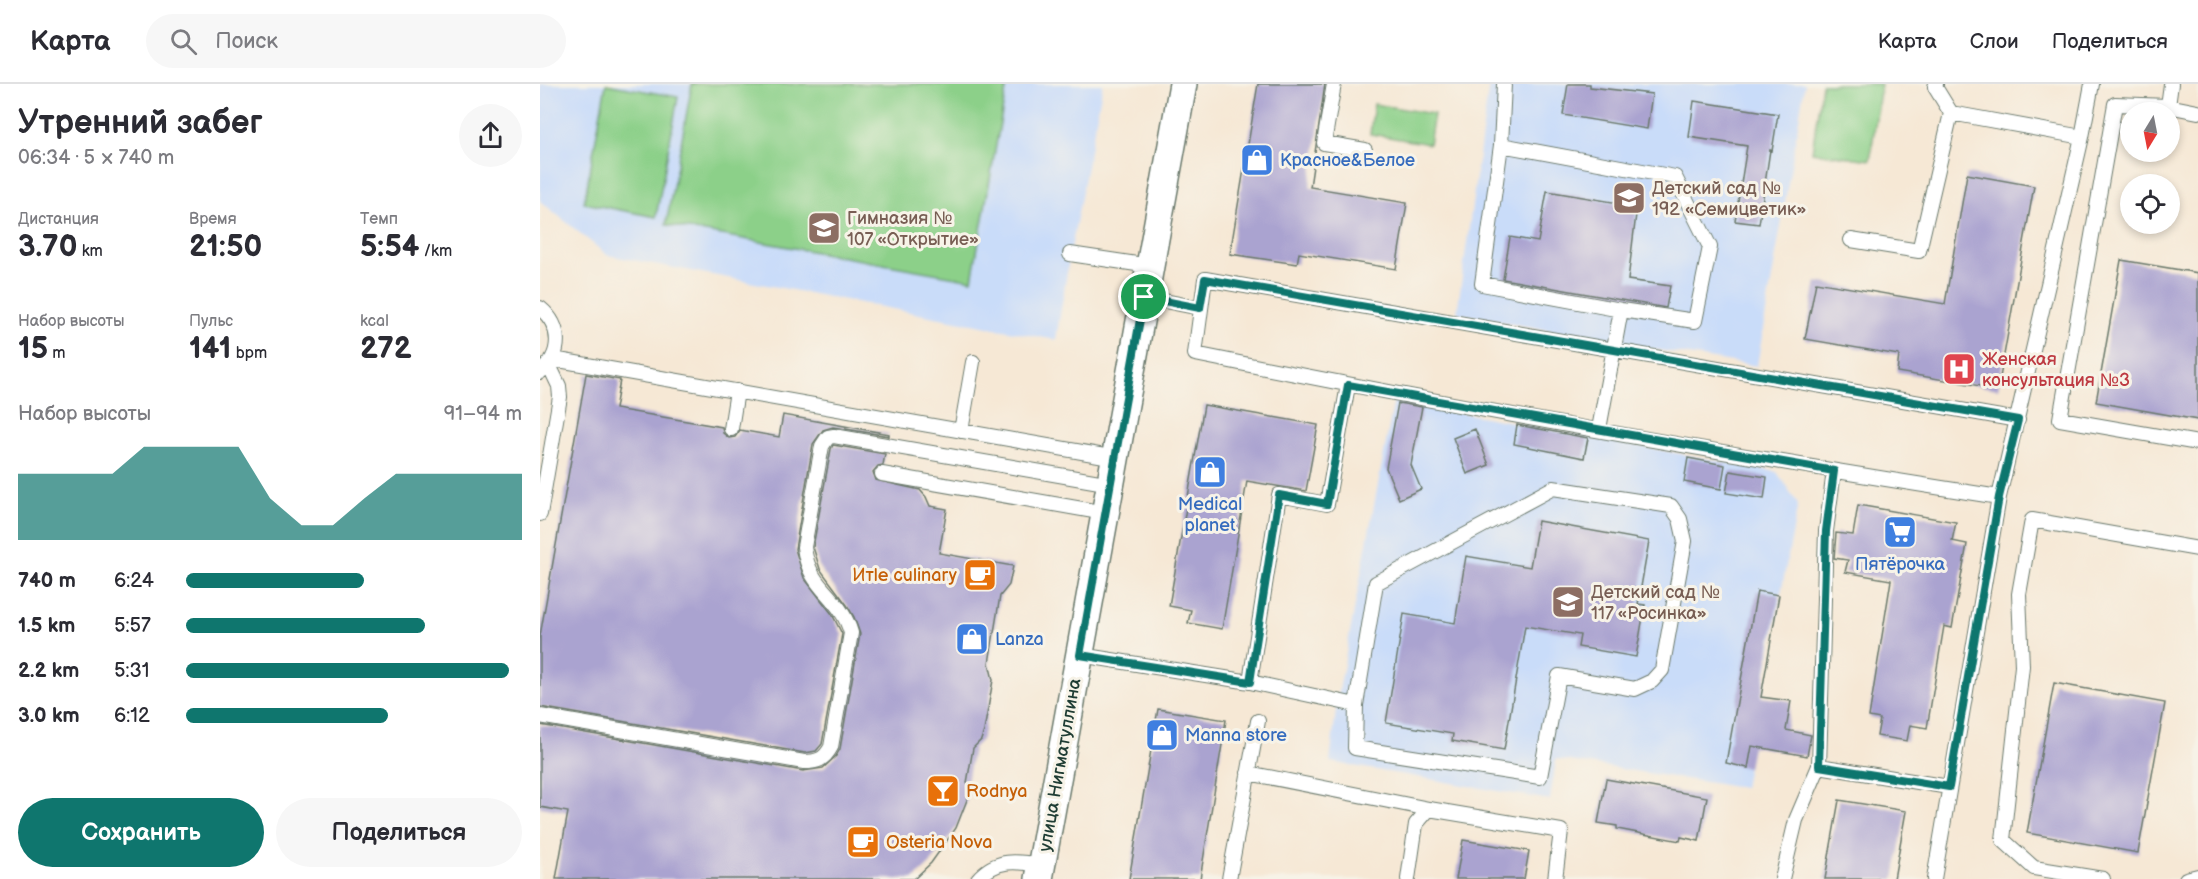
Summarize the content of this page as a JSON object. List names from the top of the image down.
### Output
{
  "streets": {
    "street": ["улица Нигматуллина"]
  },
  "places": {
    "shop": [
      "Красное&Белое",
      "Medical planet",
      "Lanza",
      "Manna store"
    ],
    "school or university": ["Детский сад № 192 «Семицветик»", "Гимназия № 107 «Открытие»", "Детский сад № 117 «Росинка»"],
    "hospital": ["Женская консультация №3"],
    "supermarket": ["Пятёрочка"],
    "cafe": ["Итle culinary", "Osteria Nova"],
    "bar": ["Rodnya"]
  },
  "north": "bottom",
  "page": {
    "header": "Карта",
    "search": "Поиск",
    "nav": ["Карта", "Слои", "Поделиться"],
    "heading": ["Утренний забег", "06:34 · 5 × 740 m"],
    "stats": [
      ["Дистанция", "3.70 km"],
      ["Время", "21:50"],
      ["Темп", "5:54 /km"],
      ["Набор высоты", "15 m"],
      ["Пульс", "141 bpm"],
      ["kcal", "272"]
    ],
    "chart": ["Набор высоты", "91–94 m"],
    "list": [
      {
        "name": "740 m",
        "note": "6:24"
      },
      {
        "name": "1.5 km",
        "note": "5:57"
      },
      {
        "name": "2.2 km",
        "note": "5:31"
      },
      {
        "name": "3.0 km",
        "note": "6:12"
      }
    ],
    "buttons": ["Сохранить", "Поделиться"]
  }
}
